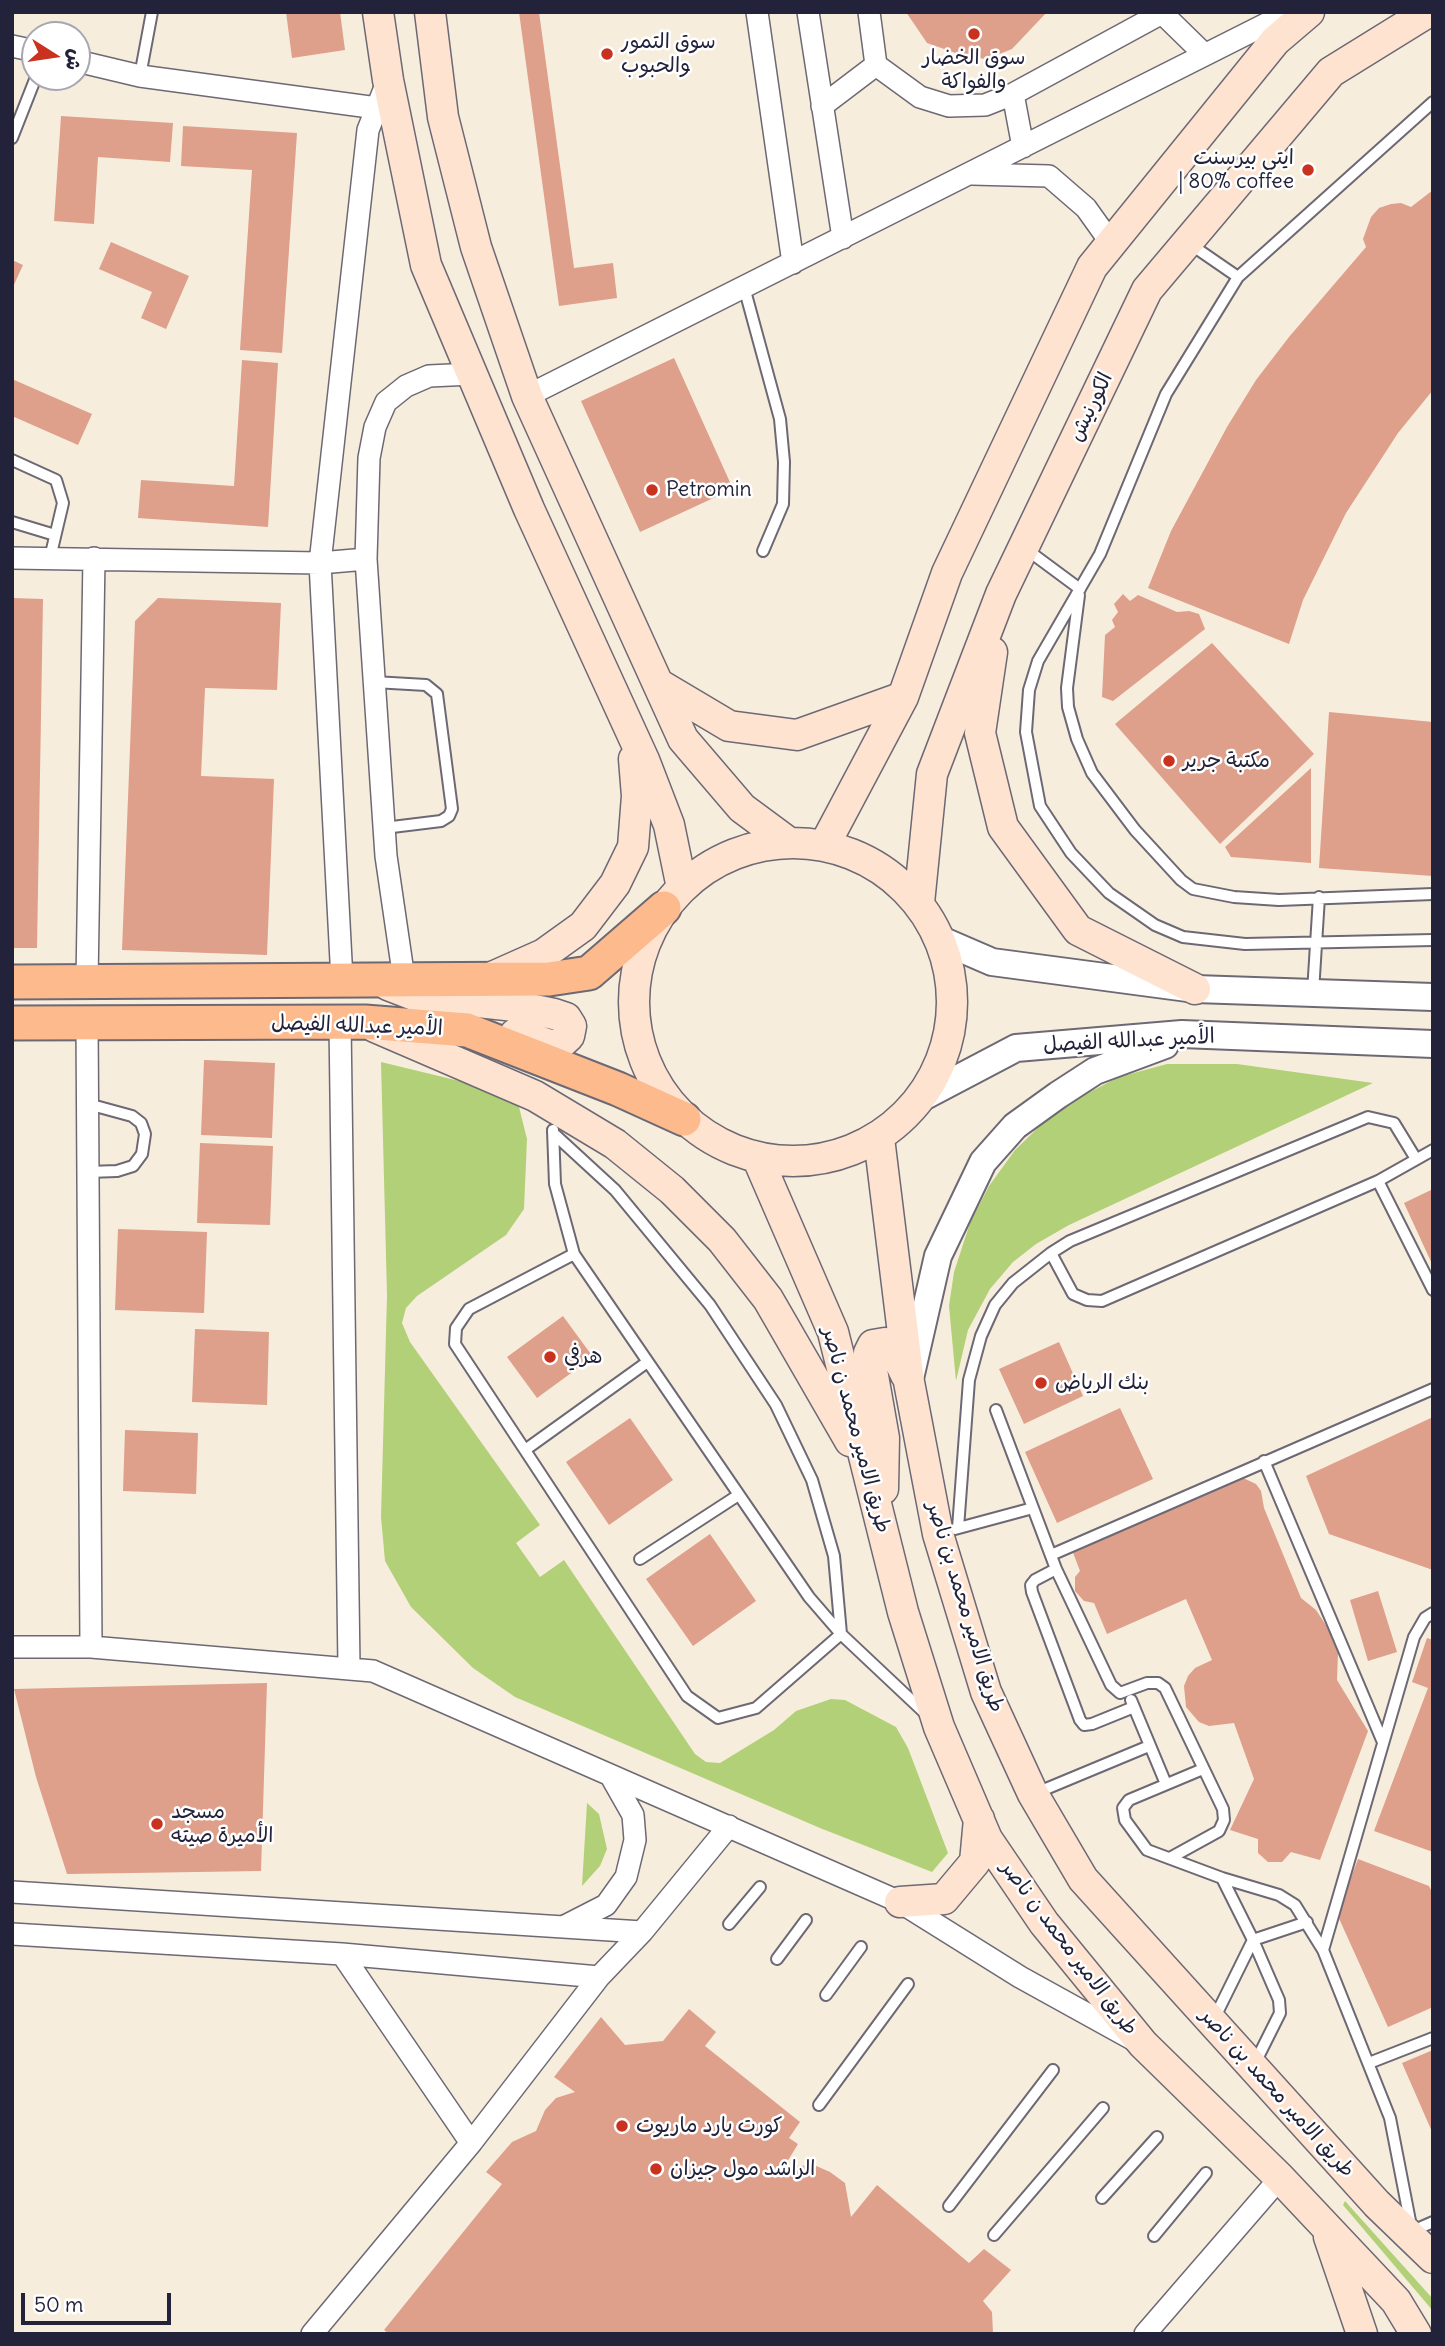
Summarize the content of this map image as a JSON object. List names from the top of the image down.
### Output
{
  "streets": {
    "main road": [
      "الكورنيش",
      "الأمير عبدالله الفيصل",
      "طريق الامير محمد ن ناصر",
      "طريق الامير محمد بن ناصر"
    ]
  },
  "places": [
    "سوق الخضار والفواكة",
    "سوق التمور والحبوب",
    "ايتي بيرسنت | 80% coffee",
    "Petromin",
    "مكتبة جرير",
    "هرفي",
    "بنك الرياض",
    "مسجد الأميرة صيته",
    "كورت يارد ماريوت",
    "الراشد مول جيزان"
  ],
  "scale_bar": "50 m",
  "north": "right"
}
